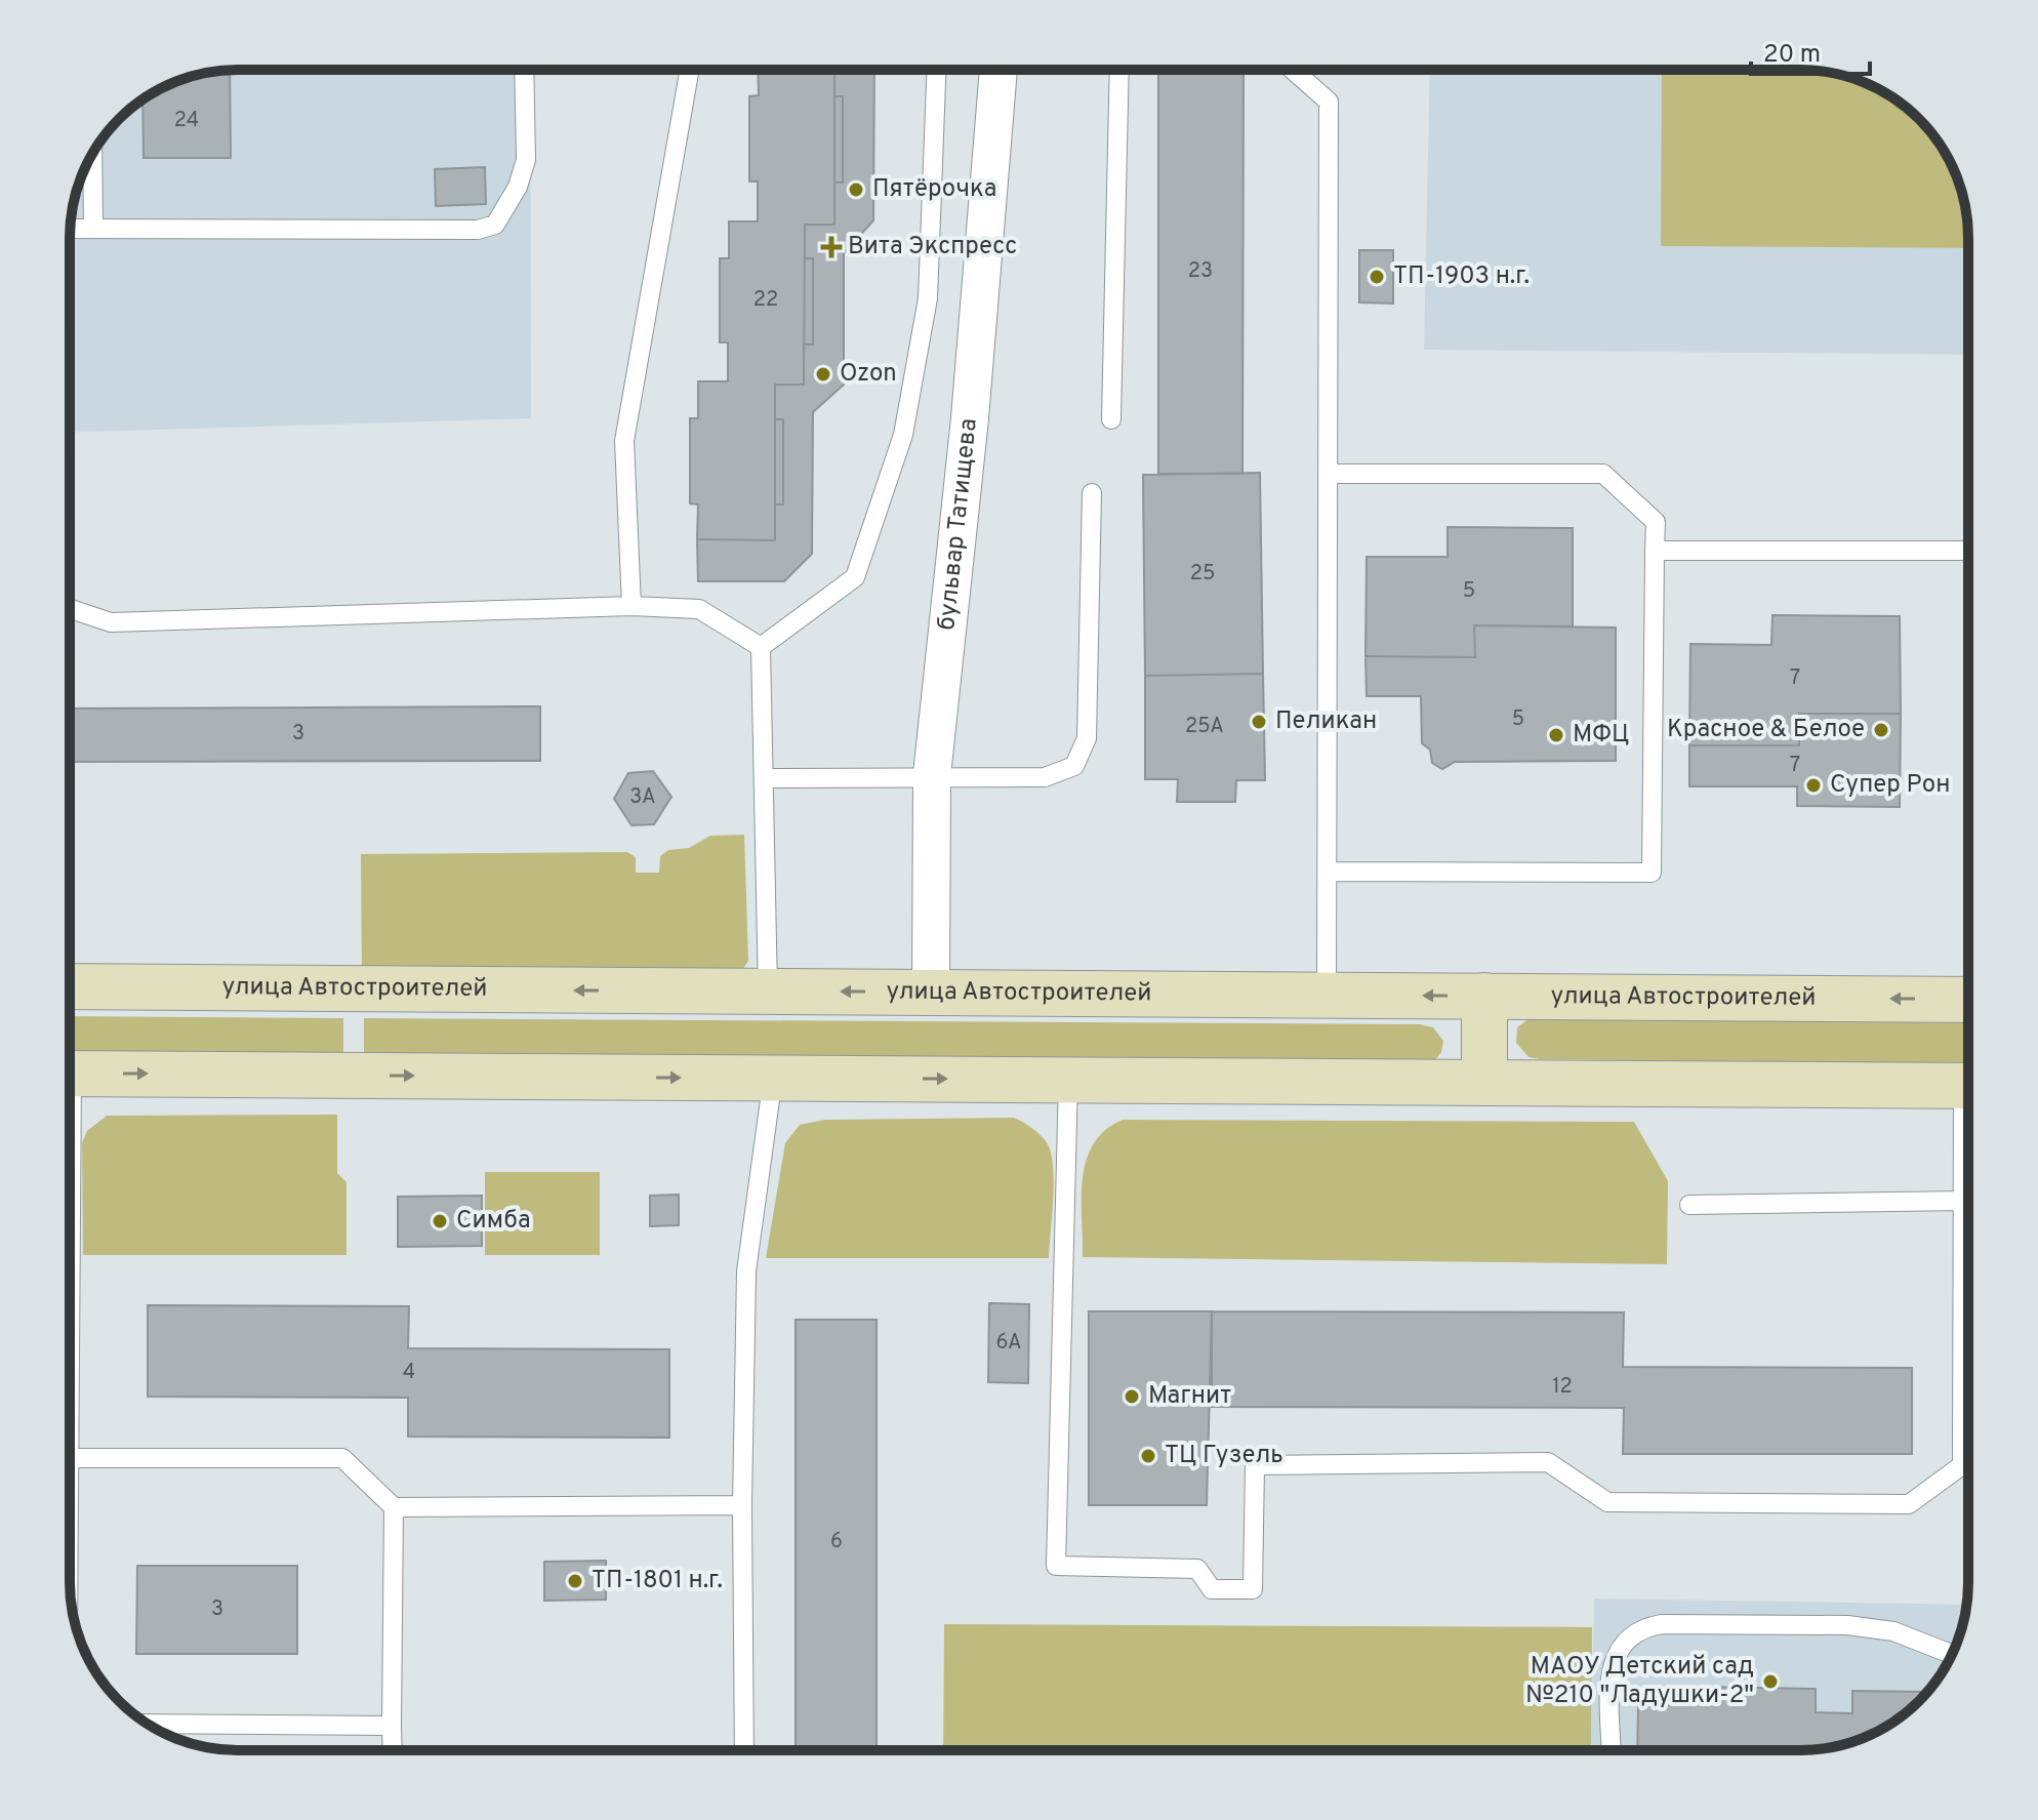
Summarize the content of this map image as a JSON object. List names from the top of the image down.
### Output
{
  "streets": {
    "main road": ["улица Автостроителей"],
    "street": ["бульвар Татищева"]
  },
  "crossings": [
    ["бульвар Татищева", "улица Автостроителей"]
  ],
  "places": {
    "other": [
      "Пятёрочка",
      "ТП-1903 н.г.",
      "Ozon",
      "Пеликан",
      "Красное & Белое",
      "МФЦ",
      "Супер Рон",
      "Симба",
      "Магнит",
      "ТЦ Гузель",
      "ТП-1801 н.г.",
      "МАОУ Детский сад №210 \"Ладушки-2\""
    ],
    "health": ["Вита Экспресс"]
  },
  "house_numbers": [
    "24",
    "23",
    "22",
    "25",
    "5",
    "7",
    "5",
    "25А",
    "3",
    "7",
    "3А",
    "6А",
    "4",
    "12",
    "6",
    "3"
  ],
  "scale_bar": "20 m"
}
